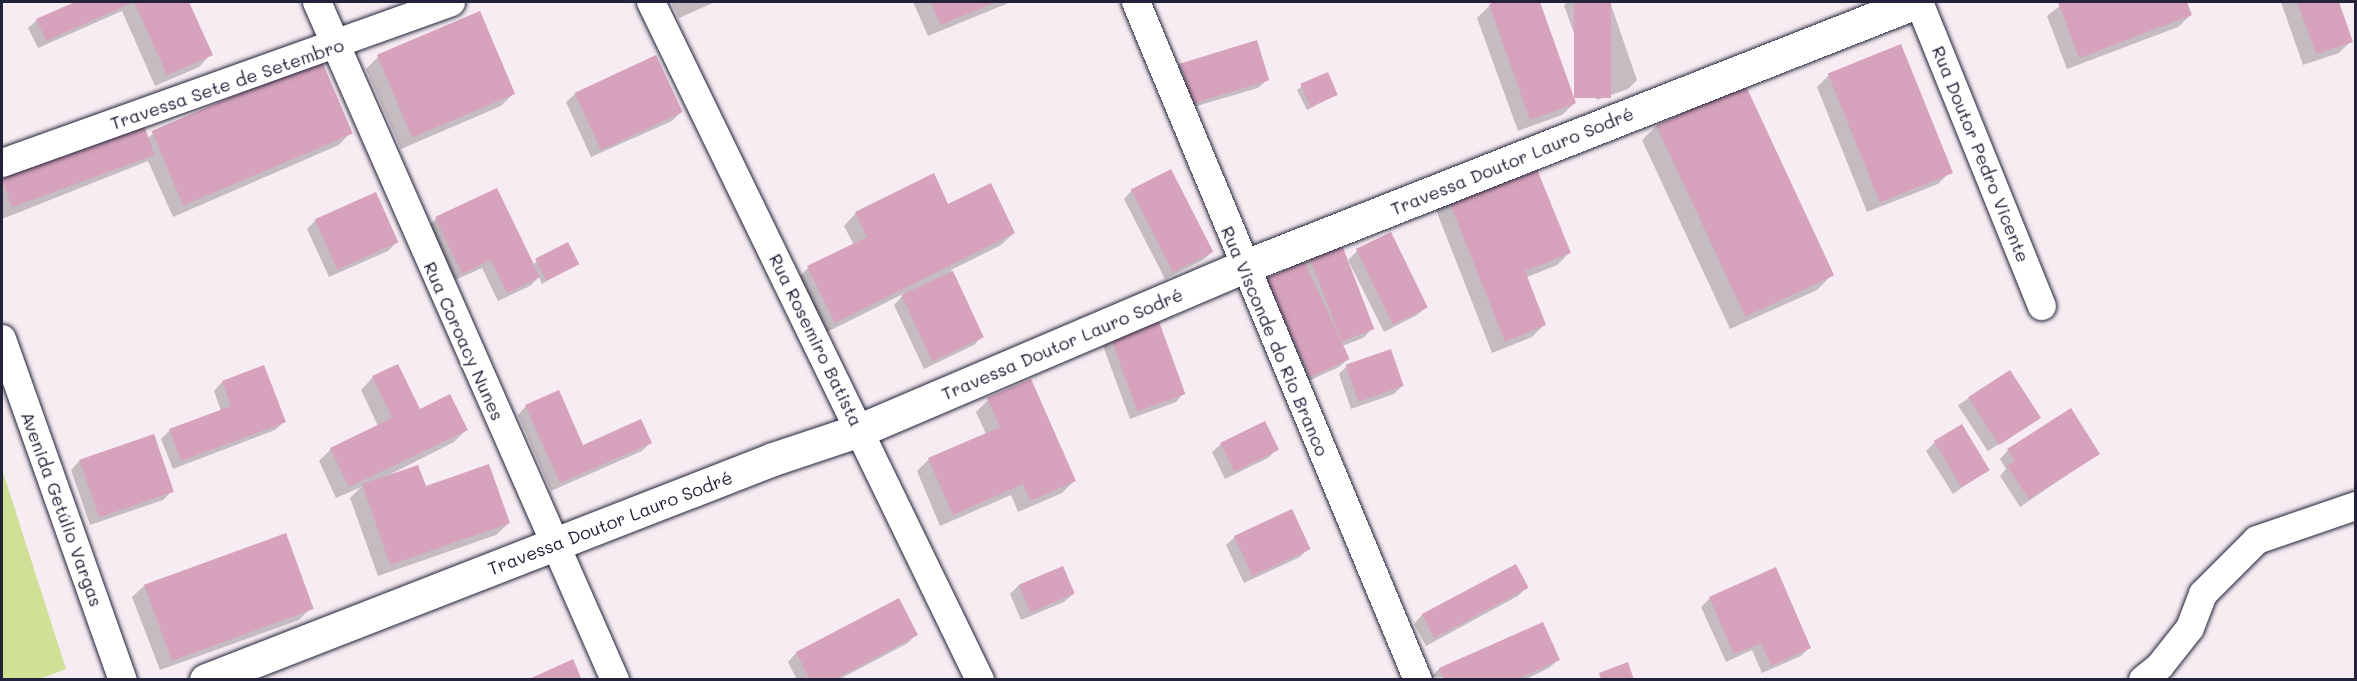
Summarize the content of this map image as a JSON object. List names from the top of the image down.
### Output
{
  "streets": {
    "street": [
      "Travessa Sete de Setembro",
      "Rua Doutor Pedro Vicente",
      "Travessa Doutor Lauro Sodré",
      "Rua Rosemiro Batista",
      "Rua Coroacy Nunes",
      "Rua Visconde do Rio Branco",
      "Avenida Getúlio Vargas"
    ]
  },
  "crossings": [
    ["Travessa Sete de Setembro", "Rua Coroacy Nunes"],
    ["Rua Doutor Pedro Vicente", "Travessa Doutor Lauro Sodré"],
    ["Travessa Doutor Lauro Sodré", "Rua Rosemiro Batista"],
    ["Travessa Doutor Lauro Sodré", "Rua Coroacy Nunes"],
    ["Travessa Doutor Lauro Sodré", "Rua Visconde do Rio Branco"]
  ]
}
